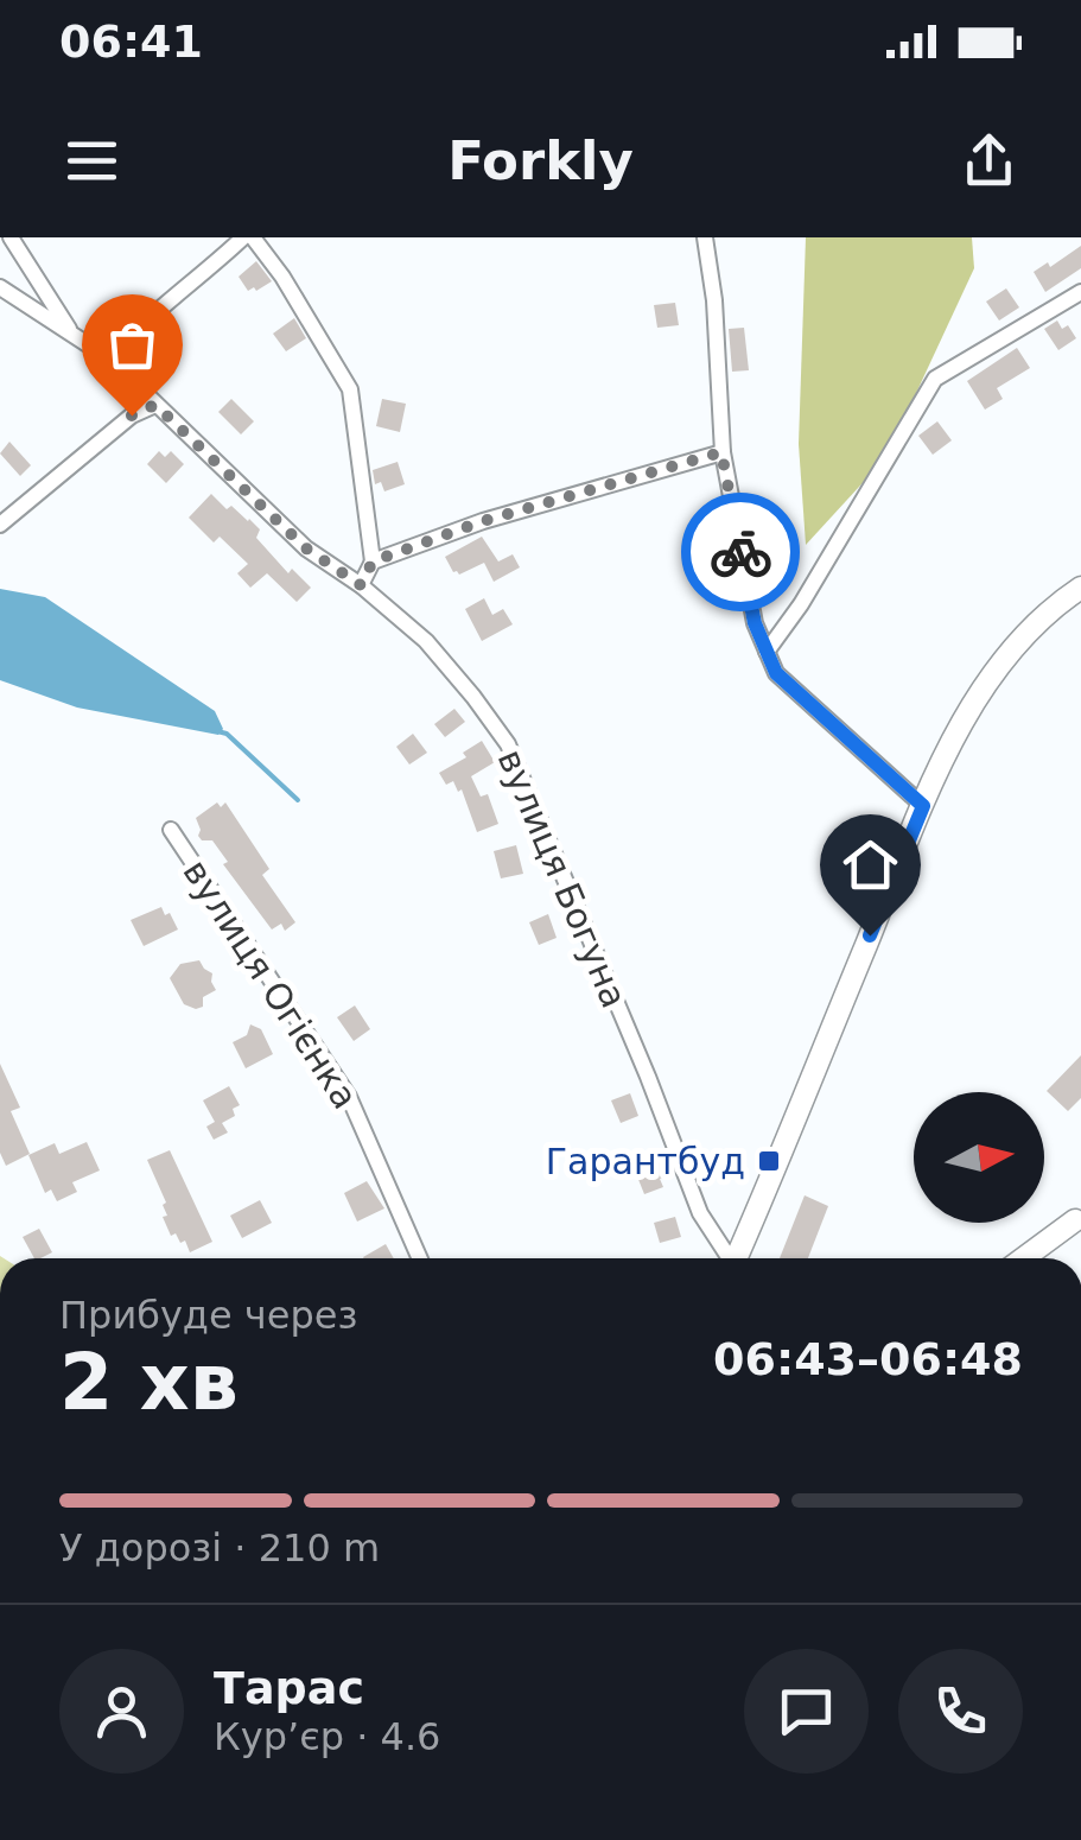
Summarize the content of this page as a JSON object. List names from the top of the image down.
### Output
{
  "streets": {
    "street": ["вулиця Богуна", "вулиця Огієнка"]
  },
  "places": {
    "transit": ["Гарантбуд"]
  },
  "north": "right",
  "page": {
    "status": "06:41",
    "header": "Forkly",
    "heading": ["2 хв", "Прибуде через", "06:43–06:48"],
    "panel": ["Тарас", "Кур’єр · 4.6"],
    "bar": "У дорозі · 210 m"
  }
}
